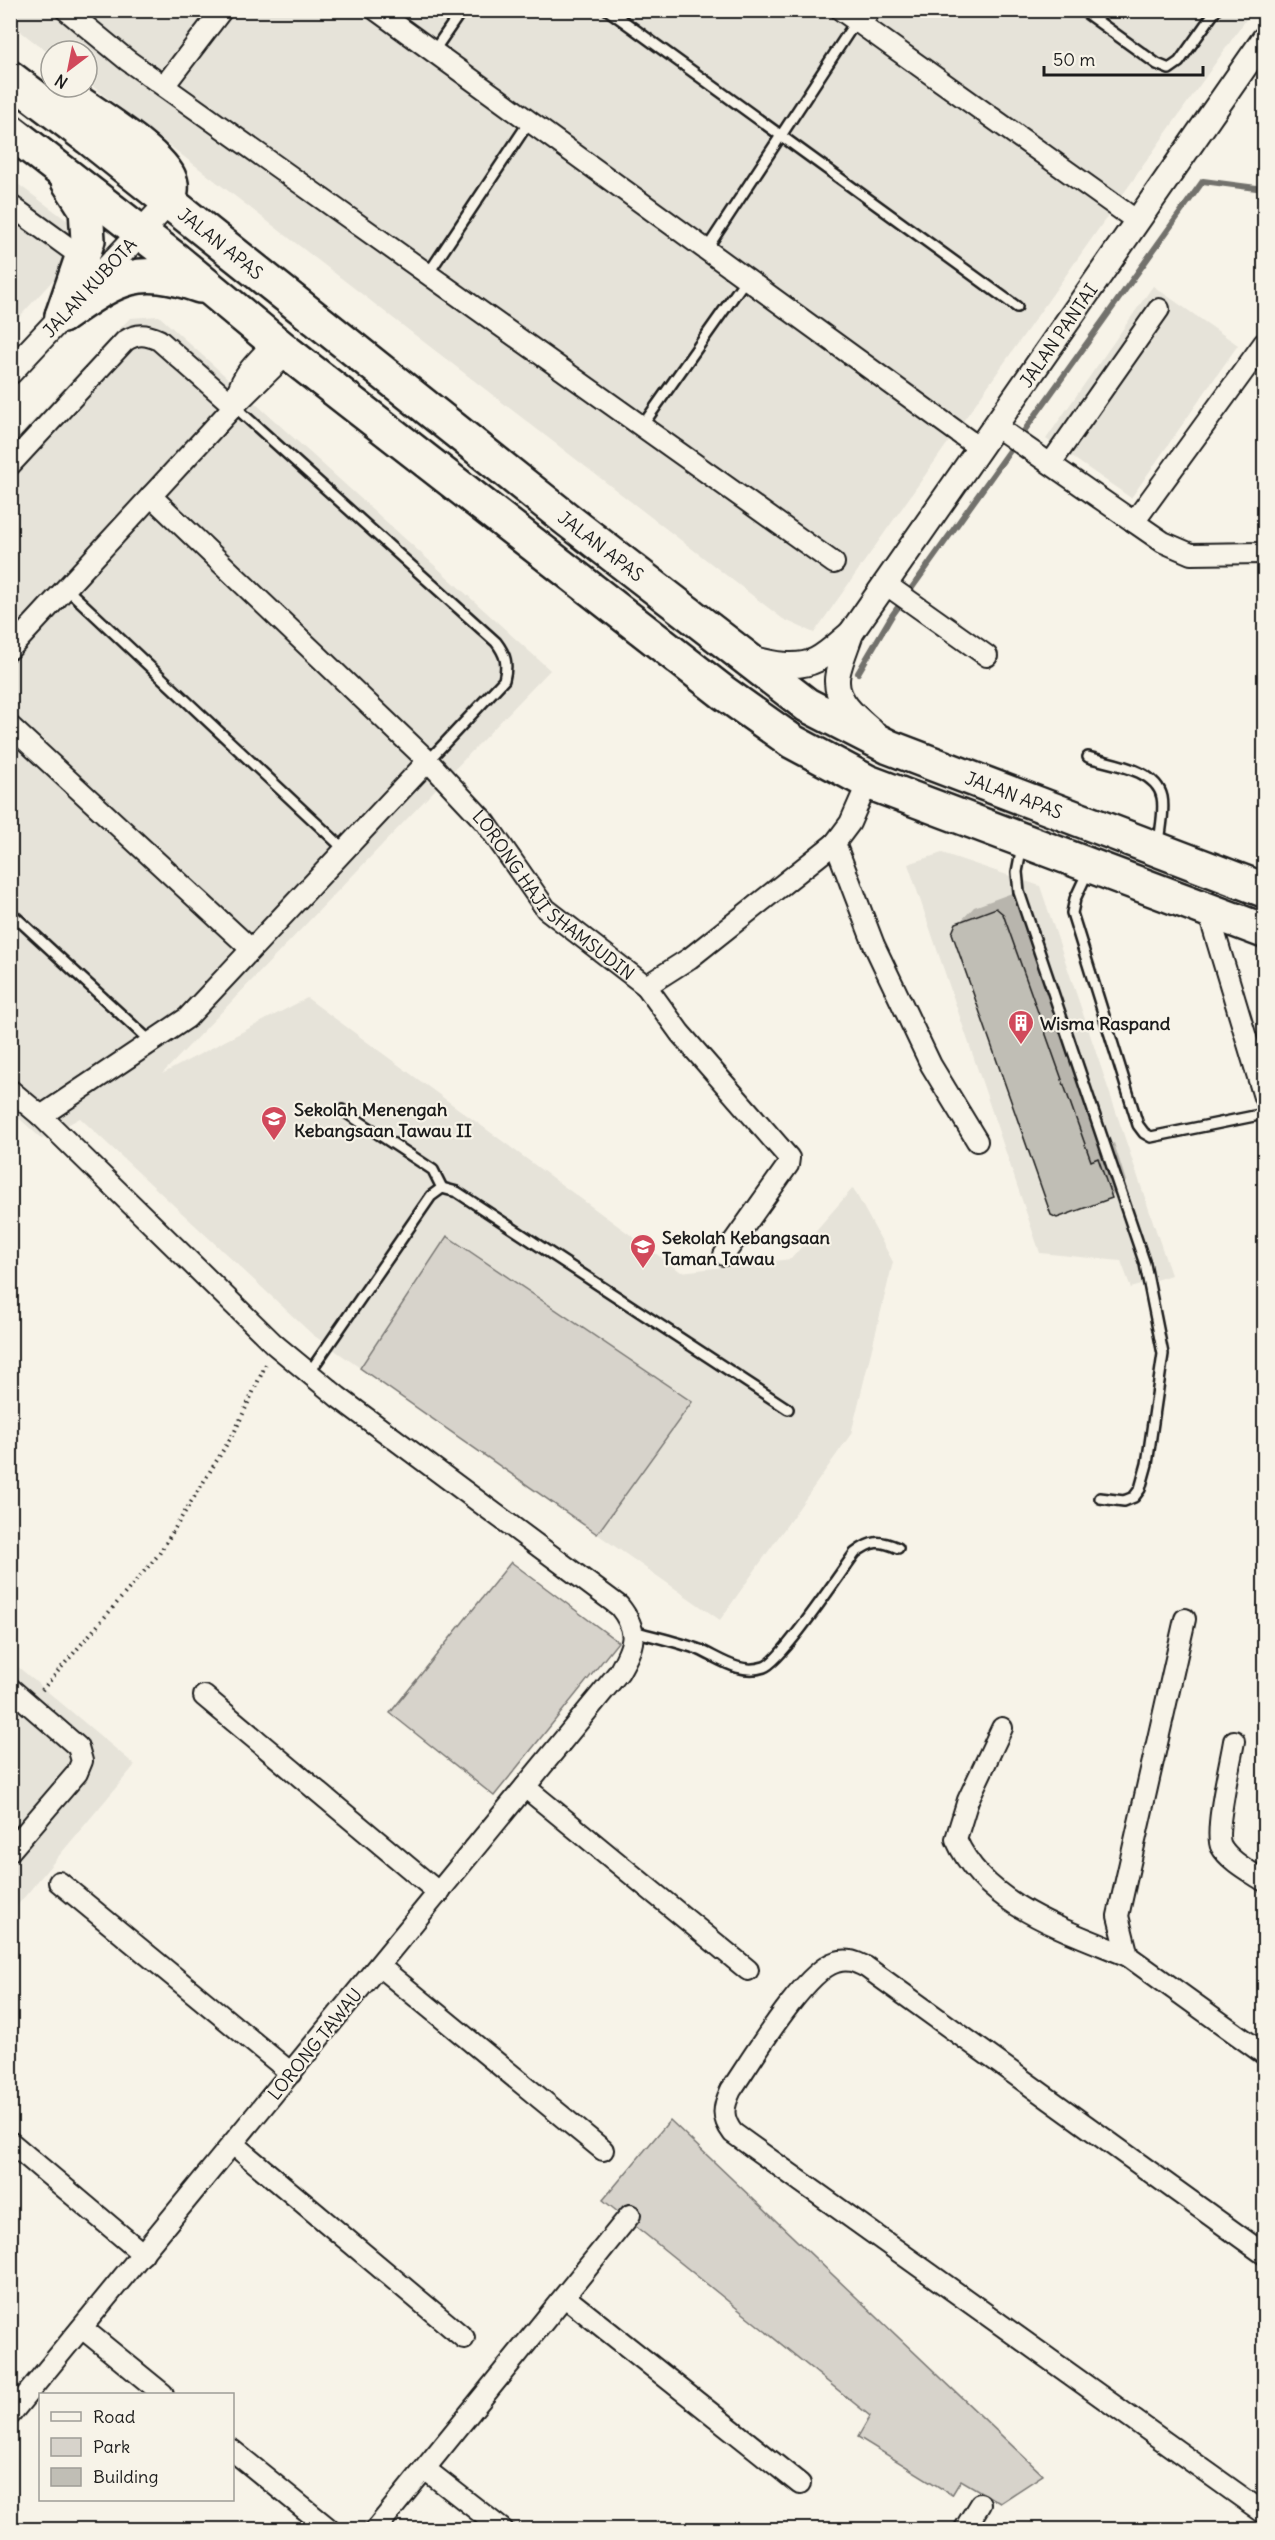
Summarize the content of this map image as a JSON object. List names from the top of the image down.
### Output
{
  "streets": {
    "highway": ["JALAN APAS"],
    "street": [
      "JALAN KUBOTA",
      "JALAN PANTAI",
      "LORONG HAJI SHAMSUDIN",
      "LORONG TAWAU"
    ]
  },
  "crossings": [
    ["JALAN APAS", "JALAN KUBOTA"]
  ],
  "places": {
    "building": ["Wisma Raspand"],
    "school or university": ["Sekolah Menengah Kebangsaan Tawau II", "Sekolah Kebangsaan Taman Tawau"]
  },
  "legend": ["Road", "Park", "Building"],
  "scale_bar": "50 m",
  "north": "bottom left"
}
